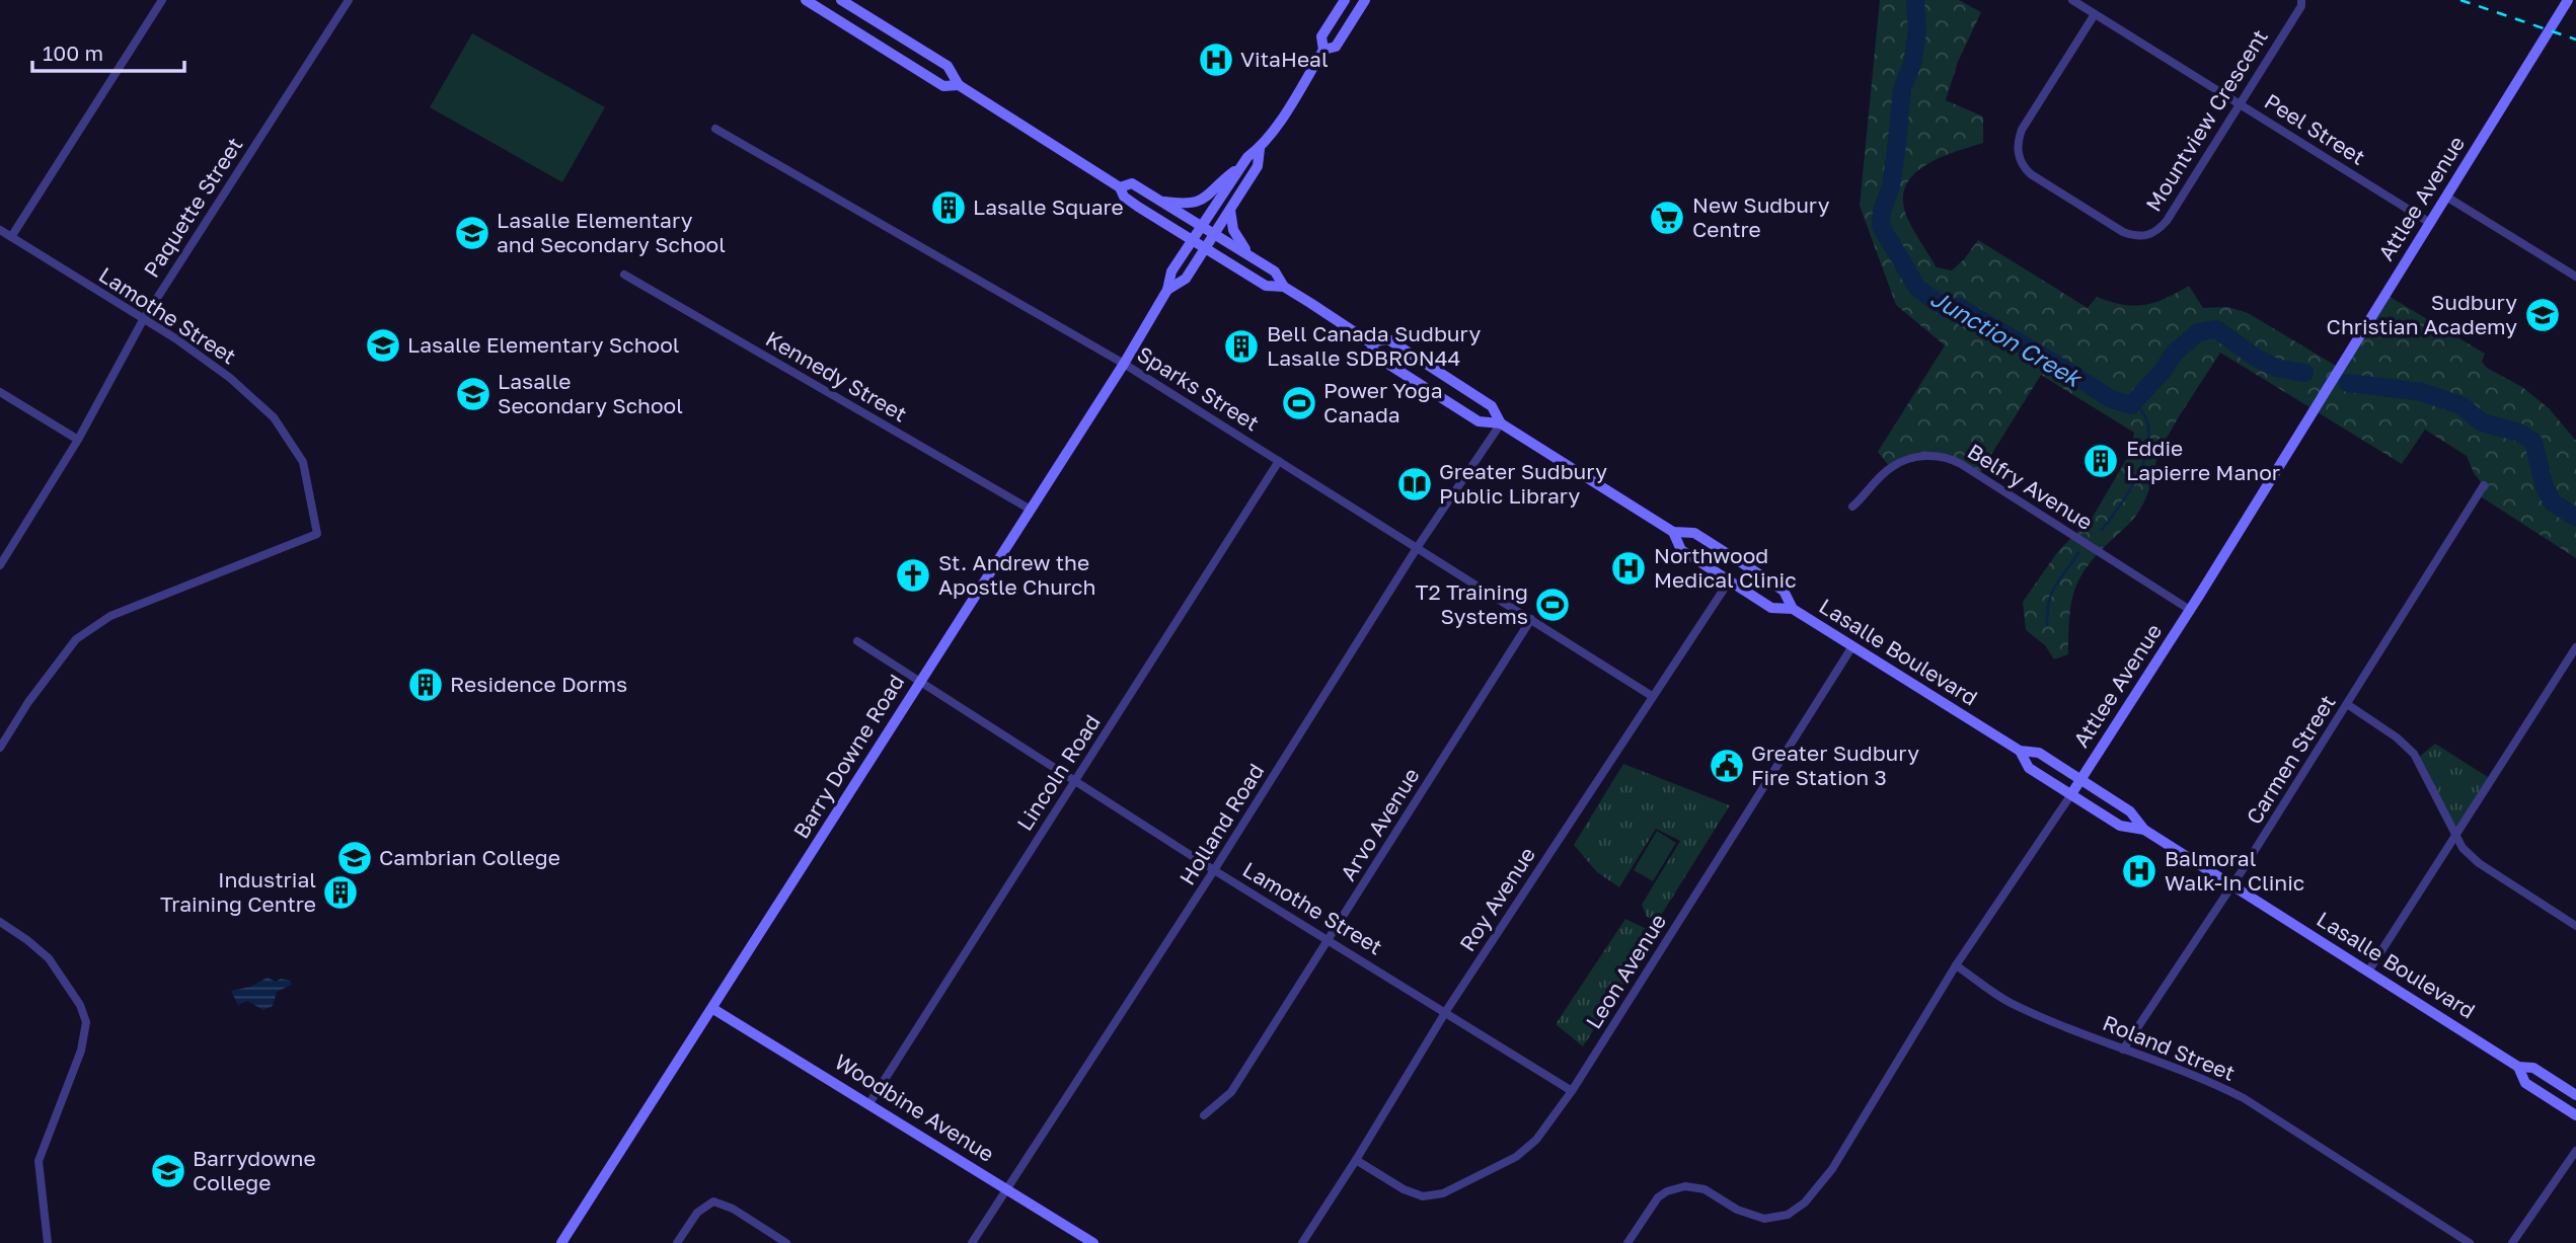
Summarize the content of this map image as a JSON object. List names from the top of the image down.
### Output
{
  "streets": {
    "main road": [
      "Attlee Avenue",
      "Lasalle Boulevard",
      "Barry Downe Road",
      "Woodbine Avenue"
    ],
    "street": [
      "Mountview Crescent",
      "Peel Street",
      "Paquette Street",
      "Lamothe Street",
      "Kennedy Street",
      "Sparks Street",
      "Belfry Avenue",
      "Carmen Street",
      "Lincoln Road",
      "Holland Road",
      "Arvo Avenue",
      "Roy Avenue",
      "Leon Avenue",
      "Roland Street"
    ]
  },
  "crossings": [
    ["Mountview Crescent", "Peel Street"],
    ["Peel Street", "Attlee Avenue"],
    ["Attlee Avenue", "Belfry Avenue"],
    ["Attlee Avenue", "Lasalle Boulevard"],
    ["Attlee Avenue", "Roland Street"],
    ["Paquette Street", "Lamothe Street"],
    ["Lamothe Street", "Barry Downe Road"],
    ["Lamothe Street", "Lincoln Road"],
    ["Lamothe Street", "Holland Road"],
    ["Lamothe Street", "Arvo Avenue"],
    ["Lamothe Street", "Roy Avenue"],
    ["Lamothe Street", "Leon Avenue"],
    ["Kennedy Street", "Barry Downe Road"],
    ["Sparks Street", "Barry Downe Road"],
    ["Sparks Street", "Lincoln Road"],
    ["Sparks Street", "Holland Road"],
    ["Sparks Street", "Arvo Avenue"],
    ["Sparks Street", "Roy Avenue"],
    ["Lasalle Boulevard", "Barry Downe Road"],
    ["Lasalle Boulevard", "Carmen Street"],
    ["Lasalle Boulevard", "Holland Road"],
    ["Lasalle Boulevard", "Roy Avenue"],
    ["Lasalle Boulevard", "Leon Avenue"],
    ["Barry Downe Road", "Woodbine Avenue"],
    ["Carmen Street", "Roland Street"],
    ["Lincoln Road", "Woodbine Avenue"],
    ["Holland Road", "Woodbine Avenue"],
    ["Roy Avenue", "Leon Avenue"]
  ],
  "water": ["Junction Creek"],
  "places": {
    "hospital": ["VitaHeal", "Northwood Medical Clinic", "Balmoral Walk-In Clinic"],
    "building": [
      "Lasalle Square",
      "Bell Canada Sudbury Lasalle SDBRON44",
      "Eddie Lapierre Manor",
      "Residence Dorms",
      "Industrial Training Centre"
    ],
    "supermarket": ["New Sudbury Centre"],
    "school or university": [
      "Lasalle Elementary and Secondary School",
      "Sudbury Christian Academy",
      "Lasalle Elementary School",
      "Lasalle Secondary School",
      "Cambrian College",
      "Barrydowne College"
    ],
    "sports": ["Power Yoga Canada", "T2 Training Systems"],
    "library": ["Greater Sudbury Public Library"],
    "church": ["St. Andrew the Apostle Church"],
    "public building": ["Greater Sudbury Fire Station 3"]
  },
  "scale_bar": "100 m"
}
